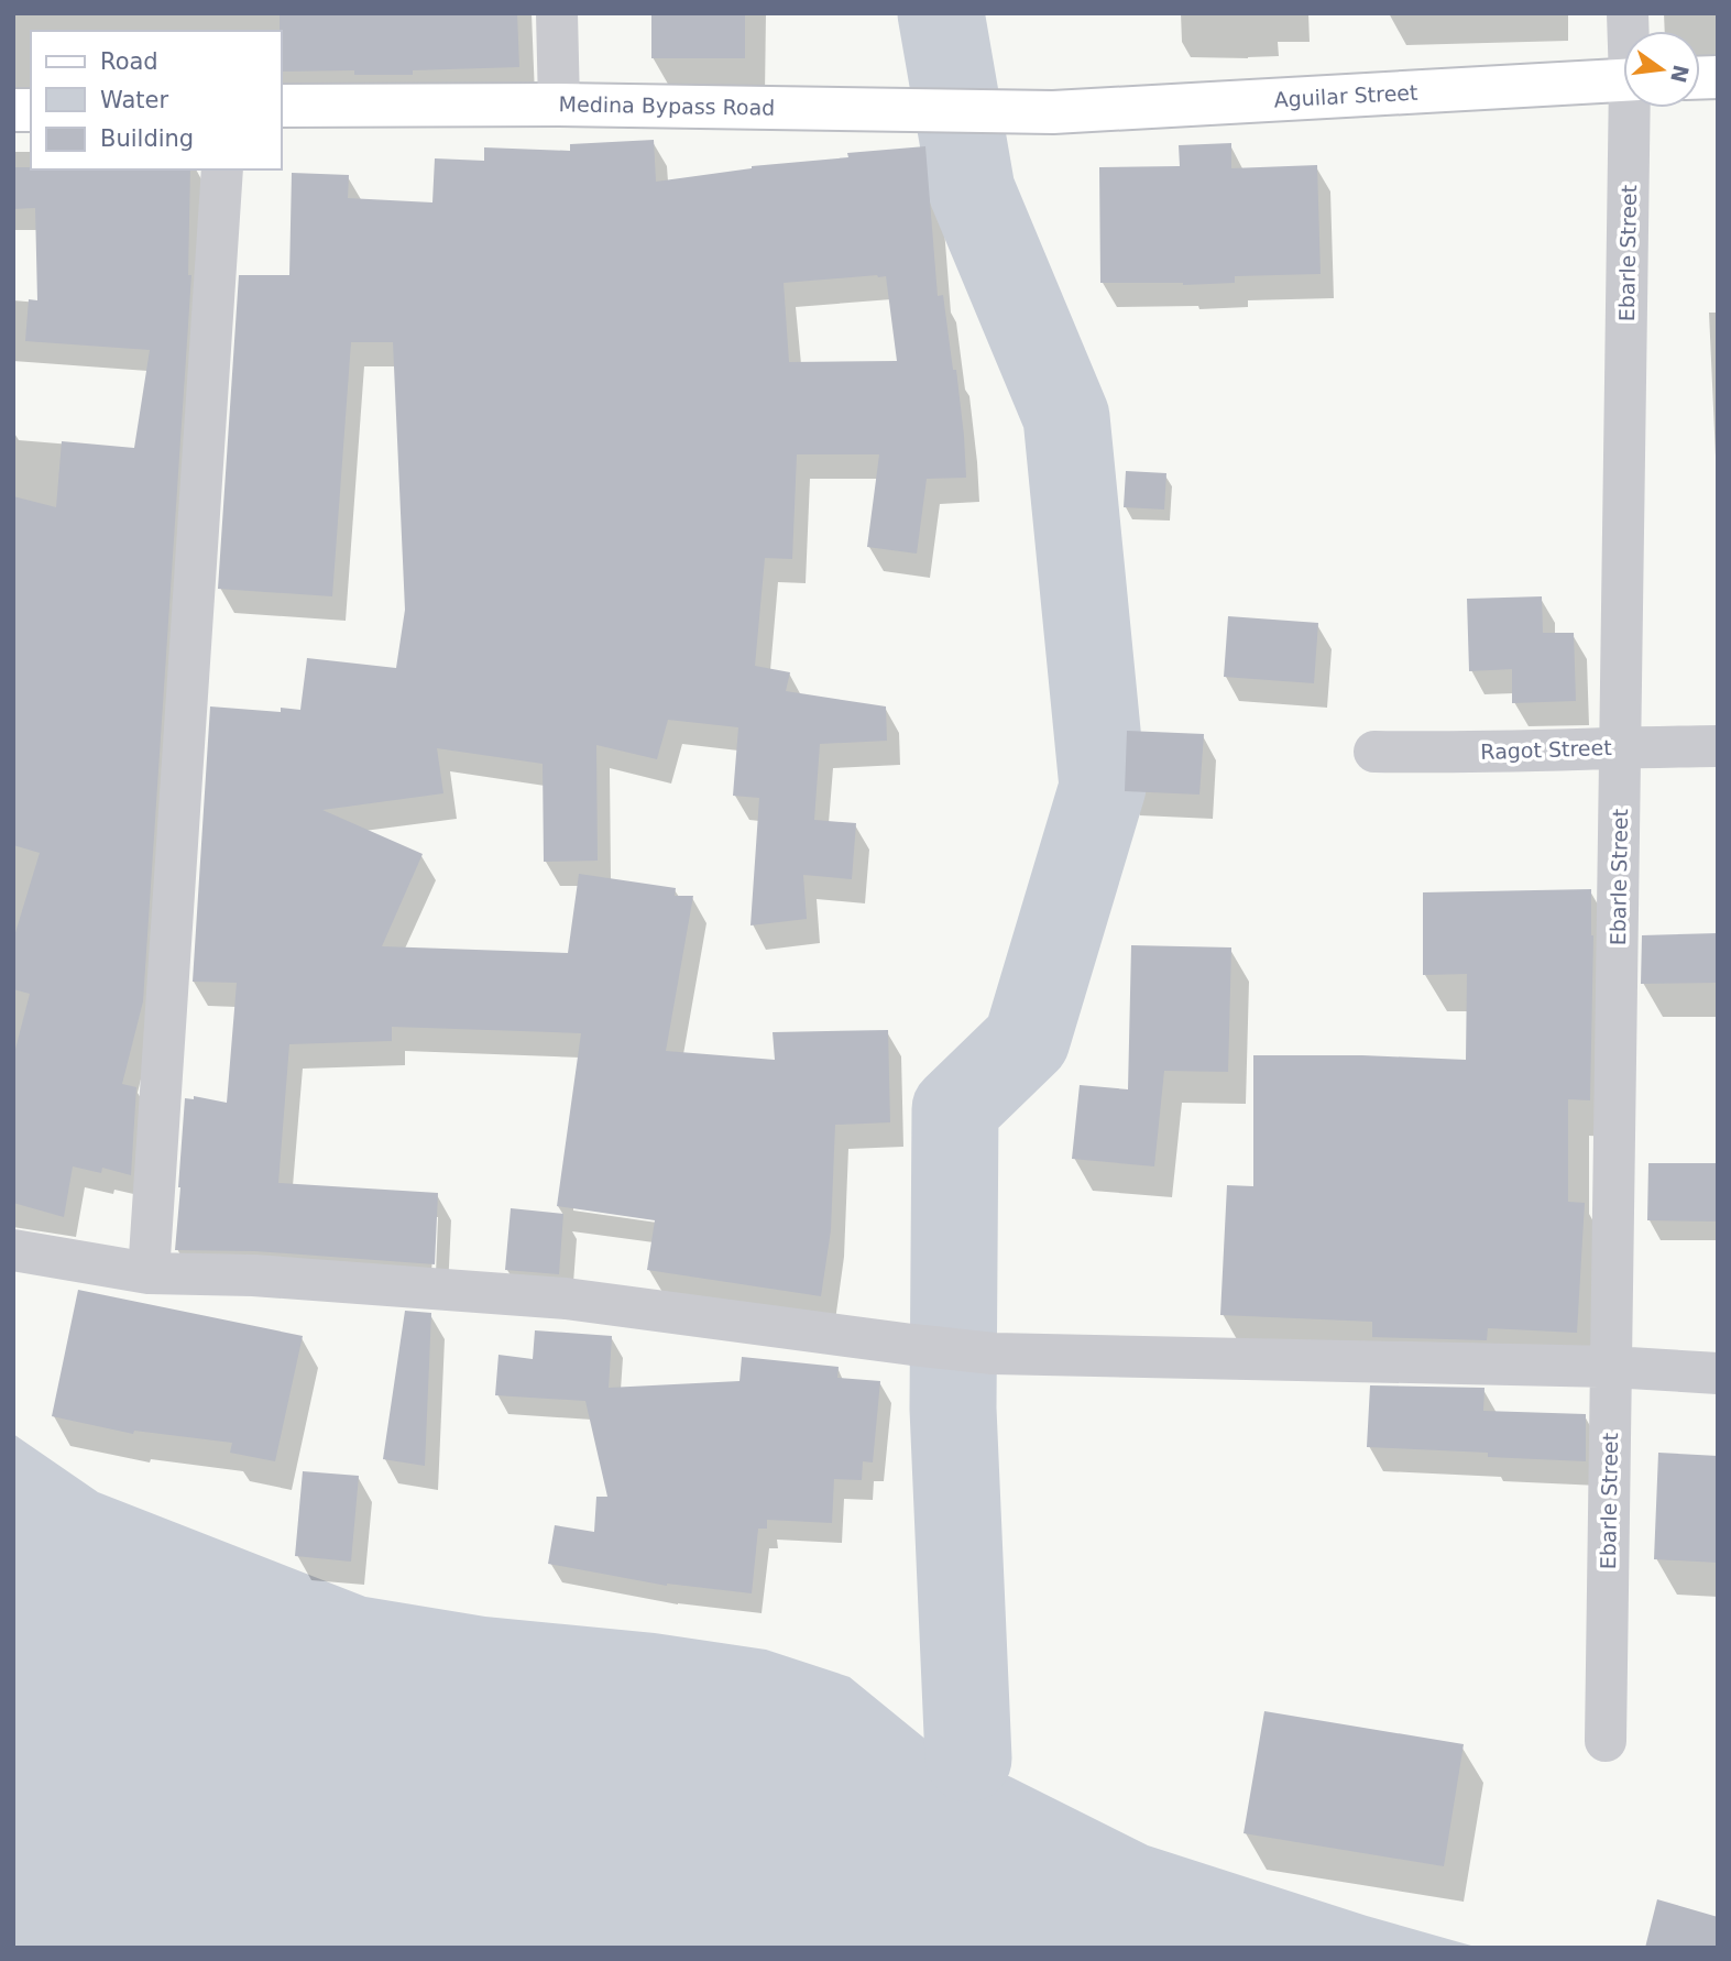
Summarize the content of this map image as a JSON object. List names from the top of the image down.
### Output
{
  "streets": {
    "main road": ["Aguilar Street", "Medina Bypass Road"],
    "street": ["Ebarle Street", "Ragot Street"]
  },
  "crossings": [
    ["Aguilar Street", "Medina Bypass Road"],
    ["Ebarle Street", "Ragot Street"]
  ],
  "legend": ["Road", "Water", "Building"],
  "north": "right"
}
